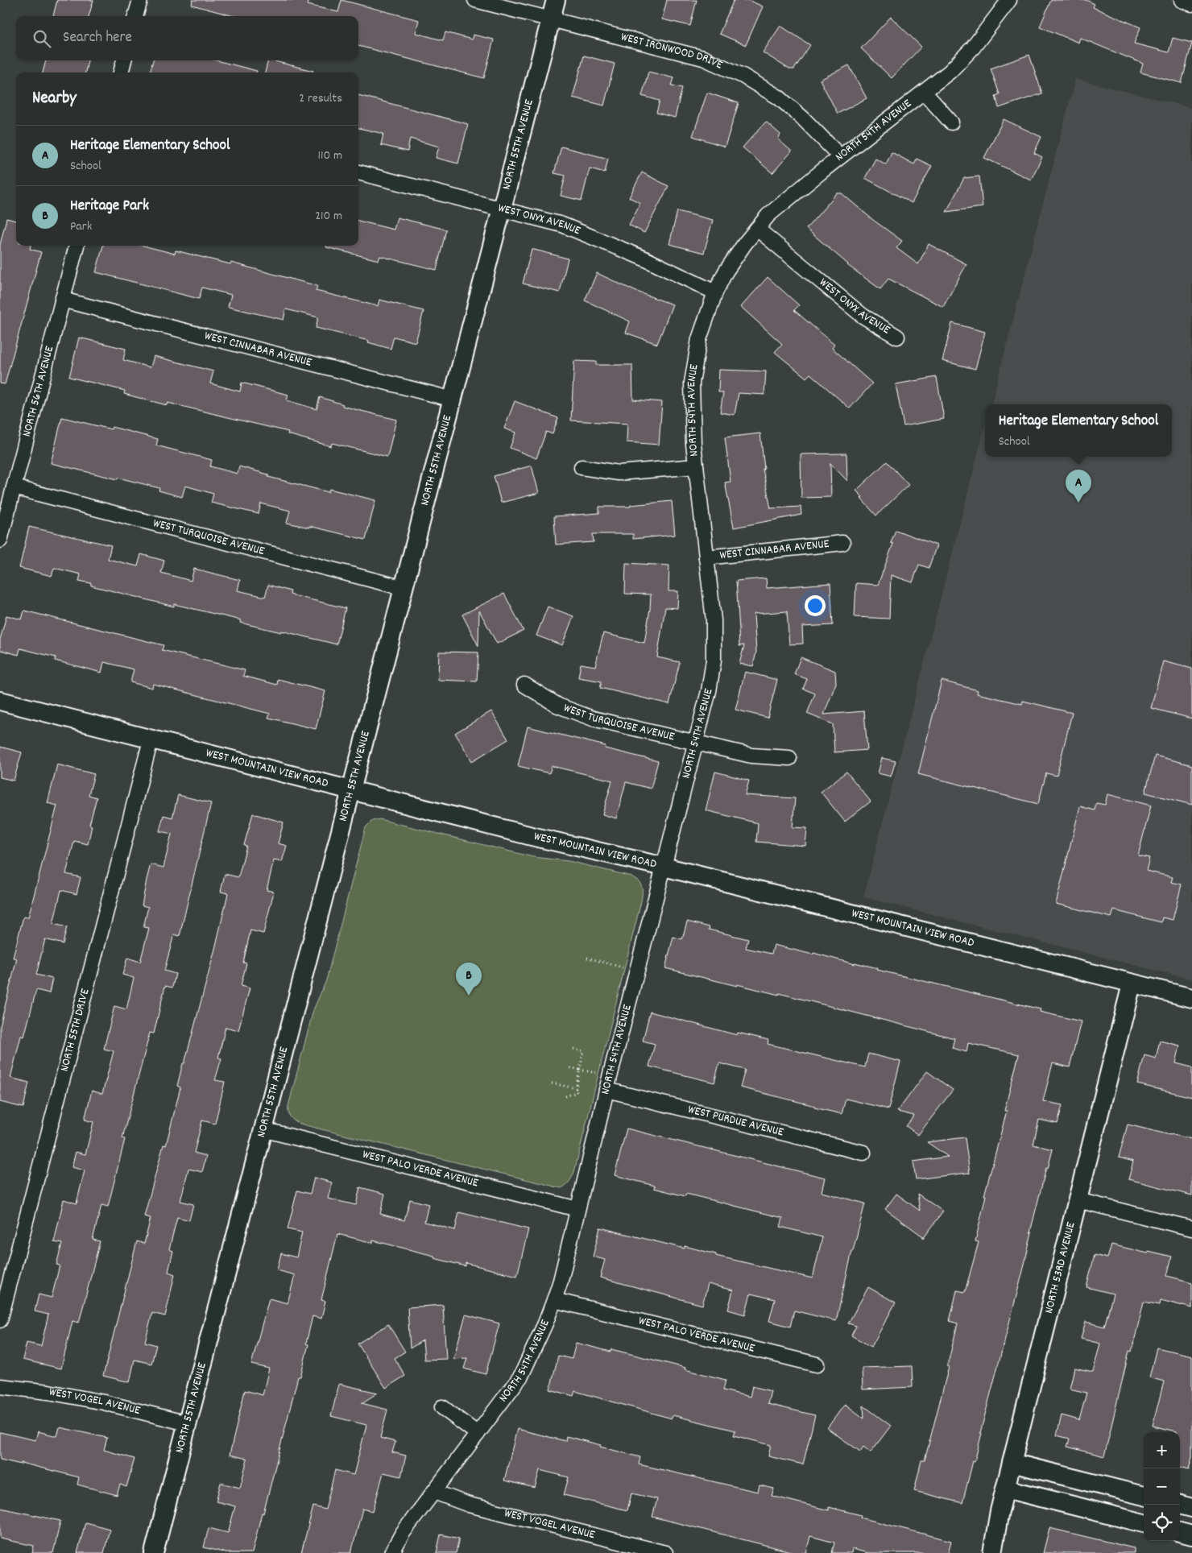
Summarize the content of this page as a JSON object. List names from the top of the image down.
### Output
{
  "streets": {
    "street": [
      "WEST IRONWOOD DRIVE",
      "NORTH 54TH AVENUE",
      "NORTH 55TH AVENUE",
      "WEST ONYX AVENUE",
      "WEST CINNABAR AVENUE",
      "NORTH 56TH AVENUE",
      "WEST TURQUOISE AVENUE",
      "WEST MOUNTAIN VIEW ROAD",
      "NORTH 55TH DRIVE",
      "WEST PURDUE AVENUE",
      "WEST PALO VERDE AVENUE",
      "NORTH 53RD AVENUE",
      "WEST VOGEL AVENUE"
    ]
  },
  "crossings": [
    ["WEST IRONWOOD DRIVE", "NORTH 54TH AVENUE"],
    ["WEST IRONWOOD DRIVE", "NORTH 55TH AVENUE"],
    ["NORTH 54TH AVENUE", "WEST ONYX AVENUE"],
    ["NORTH 54TH AVENUE", "WEST CINNABAR AVENUE"],
    ["NORTH 54TH AVENUE", "WEST TURQUOISE AVENUE"],
    ["NORTH 54TH AVENUE", "WEST MOUNTAIN VIEW ROAD"],
    ["NORTH 54TH AVENUE", "WEST PURDUE AVENUE"],
    ["NORTH 54TH AVENUE", "WEST PALO VERDE AVENUE"],
    ["NORTH 54TH AVENUE", "WEST VOGEL AVENUE"],
    ["NORTH 55TH AVENUE", "WEST ONYX AVENUE"],
    ["NORTH 55TH AVENUE", "WEST CINNABAR AVENUE"],
    ["NORTH 55TH AVENUE", "WEST TURQUOISE AVENUE"],
    ["NORTH 55TH AVENUE", "WEST MOUNTAIN VIEW ROAD"],
    ["NORTH 55TH AVENUE", "WEST PALO VERDE AVENUE"],
    ["NORTH 55TH AVENUE", "WEST VOGEL AVENUE"],
    ["WEST CINNABAR AVENUE", "NORTH 56TH AVENUE"],
    ["NORTH 56TH AVENUE", "WEST TURQUOISE AVENUE"],
    ["WEST MOUNTAIN VIEW ROAD", "NORTH 55TH DRIVE"],
    ["WEST MOUNTAIN VIEW ROAD", "NORTH 53RD AVENUE"]
  ],
  "page": {
    "search": "Search here",
    "heading": ["Nearby", "2 results"],
    "list": [
      {
        "mark": "A",
        "name": "Heritage Elementary School",
        "note": "School",
        "value": "110 m"
      },
      {
        "mark": "B",
        "name": "Heritage Park",
        "note": "Park",
        "value": "210 m"
      }
    ],
    "popup": ["Heritage Elementary School", "School"],
    "pins": ["A", "B"],
    "map_buttons": ["+", "−"]
  }
}
